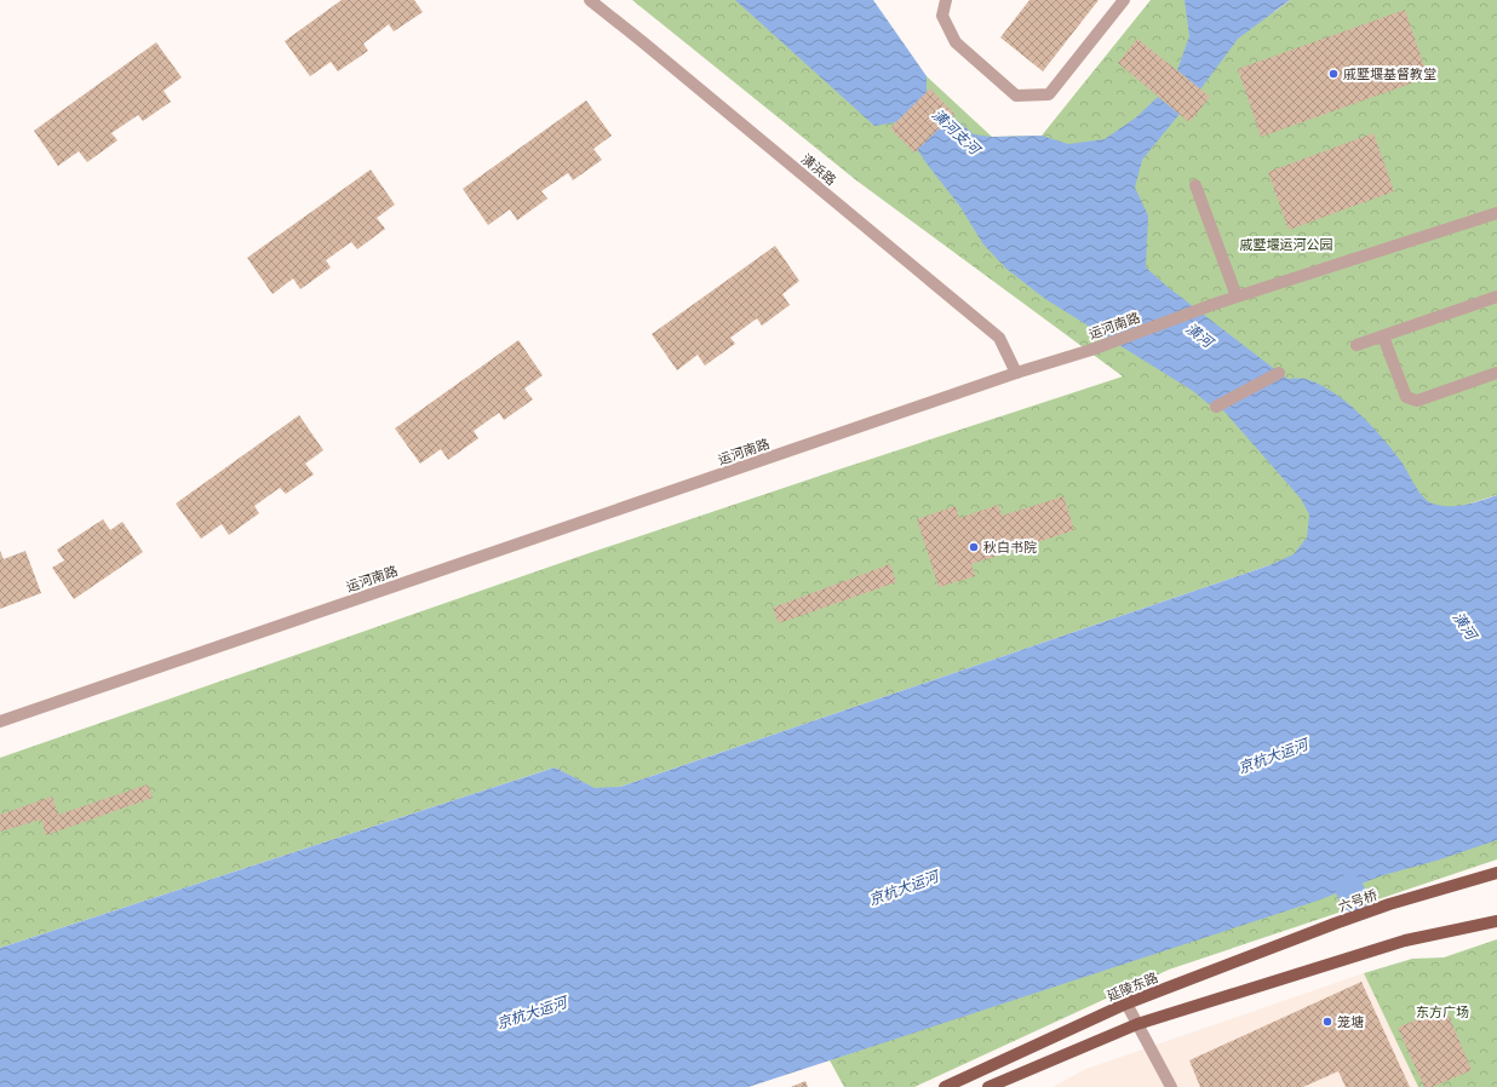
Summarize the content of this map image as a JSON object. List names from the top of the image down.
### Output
{
  "streets": {
    "main road": ["六号桥", "延陵东路"],
    "street": ["潢浜路", "运河南路"]
  },
  "crossings": [
    ["潢浜路", "运河南路"],
    ["六号桥", "延陵东路"]
  ],
  "water": ["潢河支河", "潢河", "京杭大运河"],
  "parks": ["戚墅堰运河公园", "东方广场"],
  "places": ["戚墅堰基督教堂", "秋白书院", "笼塘"]
}
